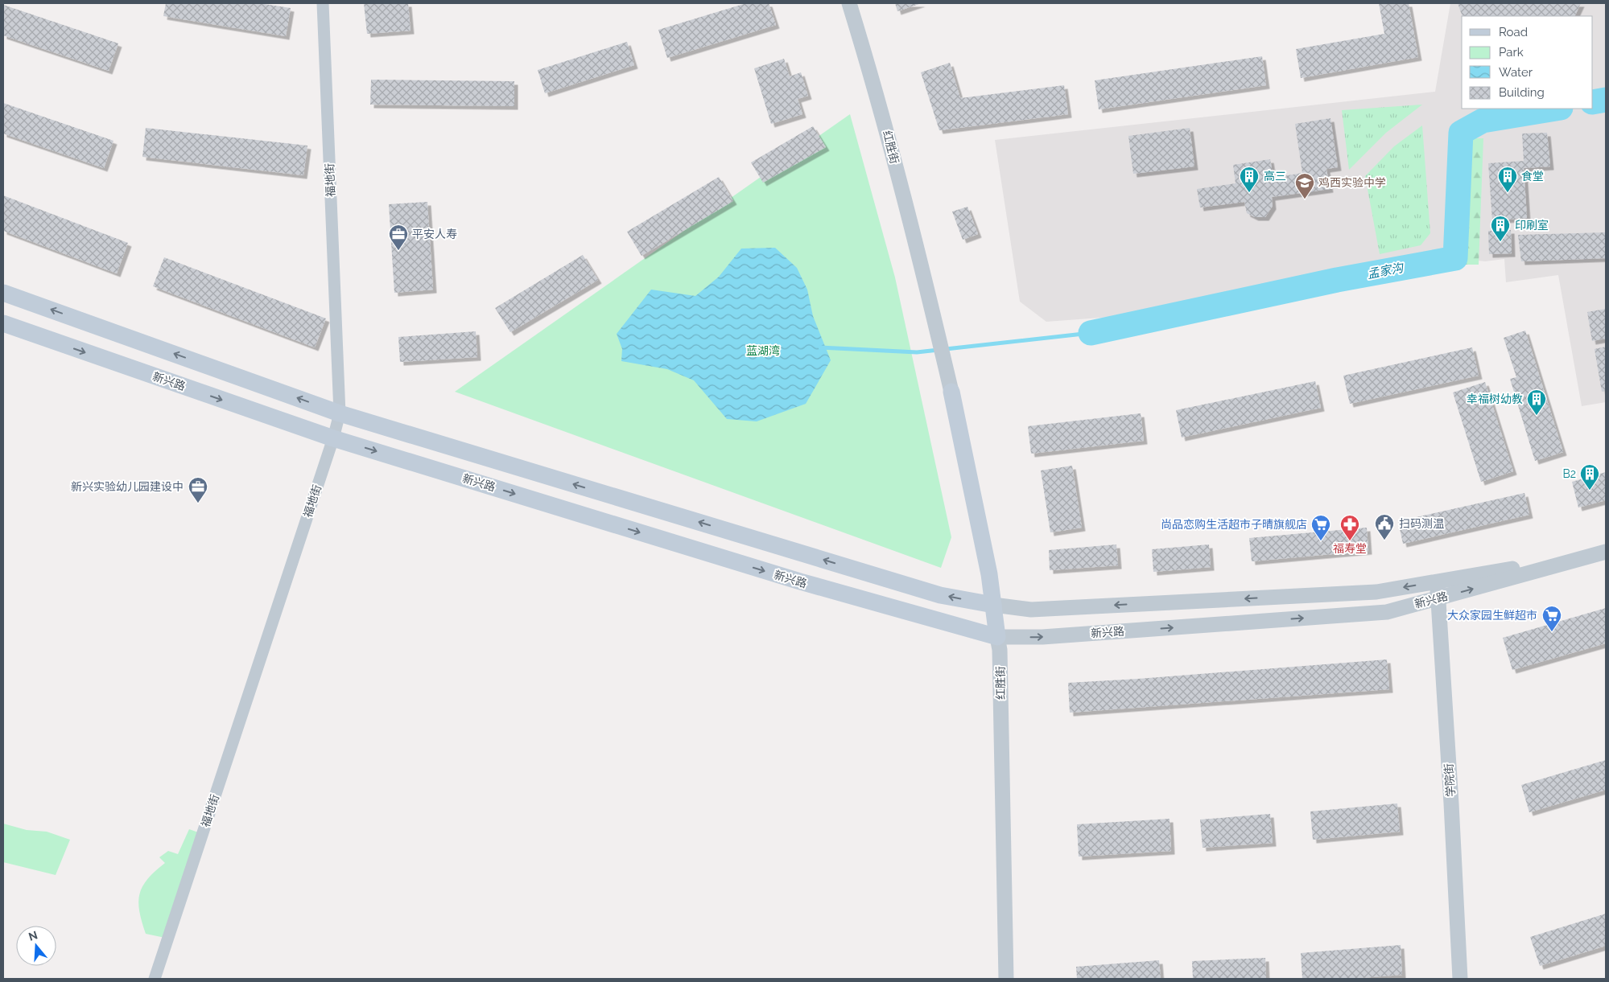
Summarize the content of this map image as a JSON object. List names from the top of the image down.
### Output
{
  "streets": {
    "main road": ["红胜街", "新兴路"],
    "street": ["福地街", "学院街"]
  },
  "crossings": [
    ["红胜街", "新兴路"],
    ["福地街", "新兴路"],
    ["新兴路", "学院街"]
  ],
  "water": ["孟家沟"],
  "parks": ["蓝湖湾"],
  "places": {
    "building": [
      "高三",
      "食堂",
      "印刷室",
      "幸福树幼教",
      "B2"
    ],
    "school or university": ["鸡西实验中学"],
    "office": ["平安人寿", "新兴实验幼儿园建设中"],
    "public building": ["扫码测温"],
    "supermarket": ["尚品恋购生活超市子晴旗舰店", "大众家园生鲜超市"],
    "pharmacy": ["福寿堂"]
  },
  "legend": [
    "Road",
    "Park",
    "Water",
    "Building"
  ],
  "north": "top"
}
